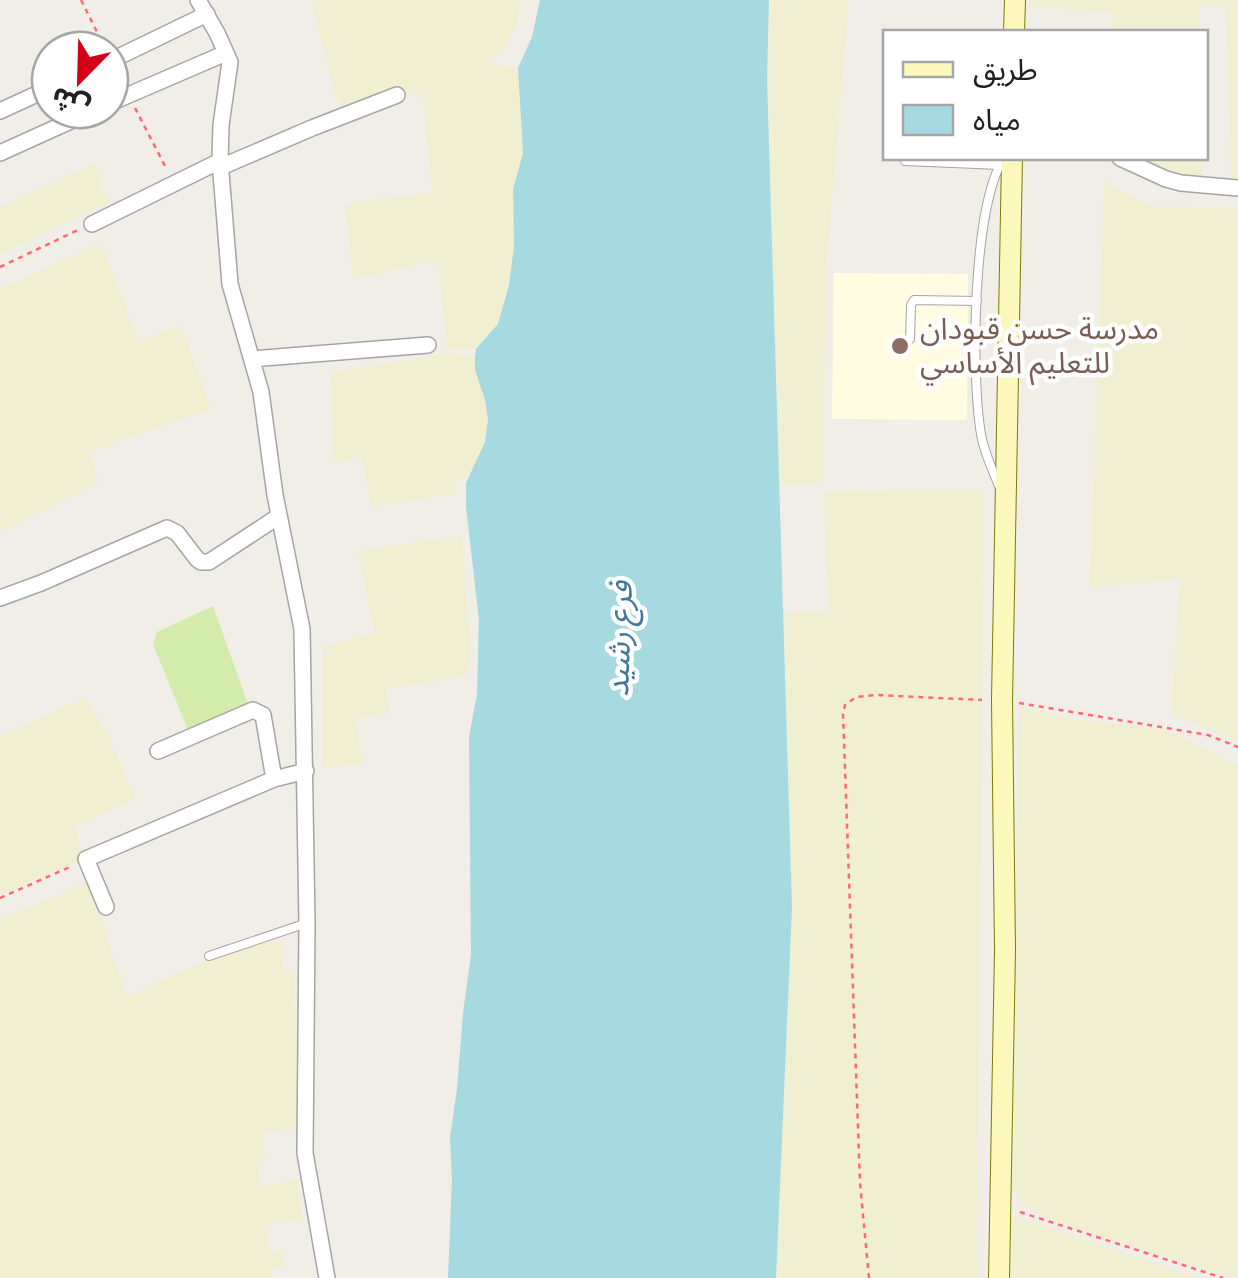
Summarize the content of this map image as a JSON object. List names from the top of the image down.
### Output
{
  "water": ["فرع رشيد"],
  "places": ["مدرسة حسن قبودان للتعليم الأساسي"],
  "legend": ["طريق", "مياه"],
  "north": "bottom left"
}
